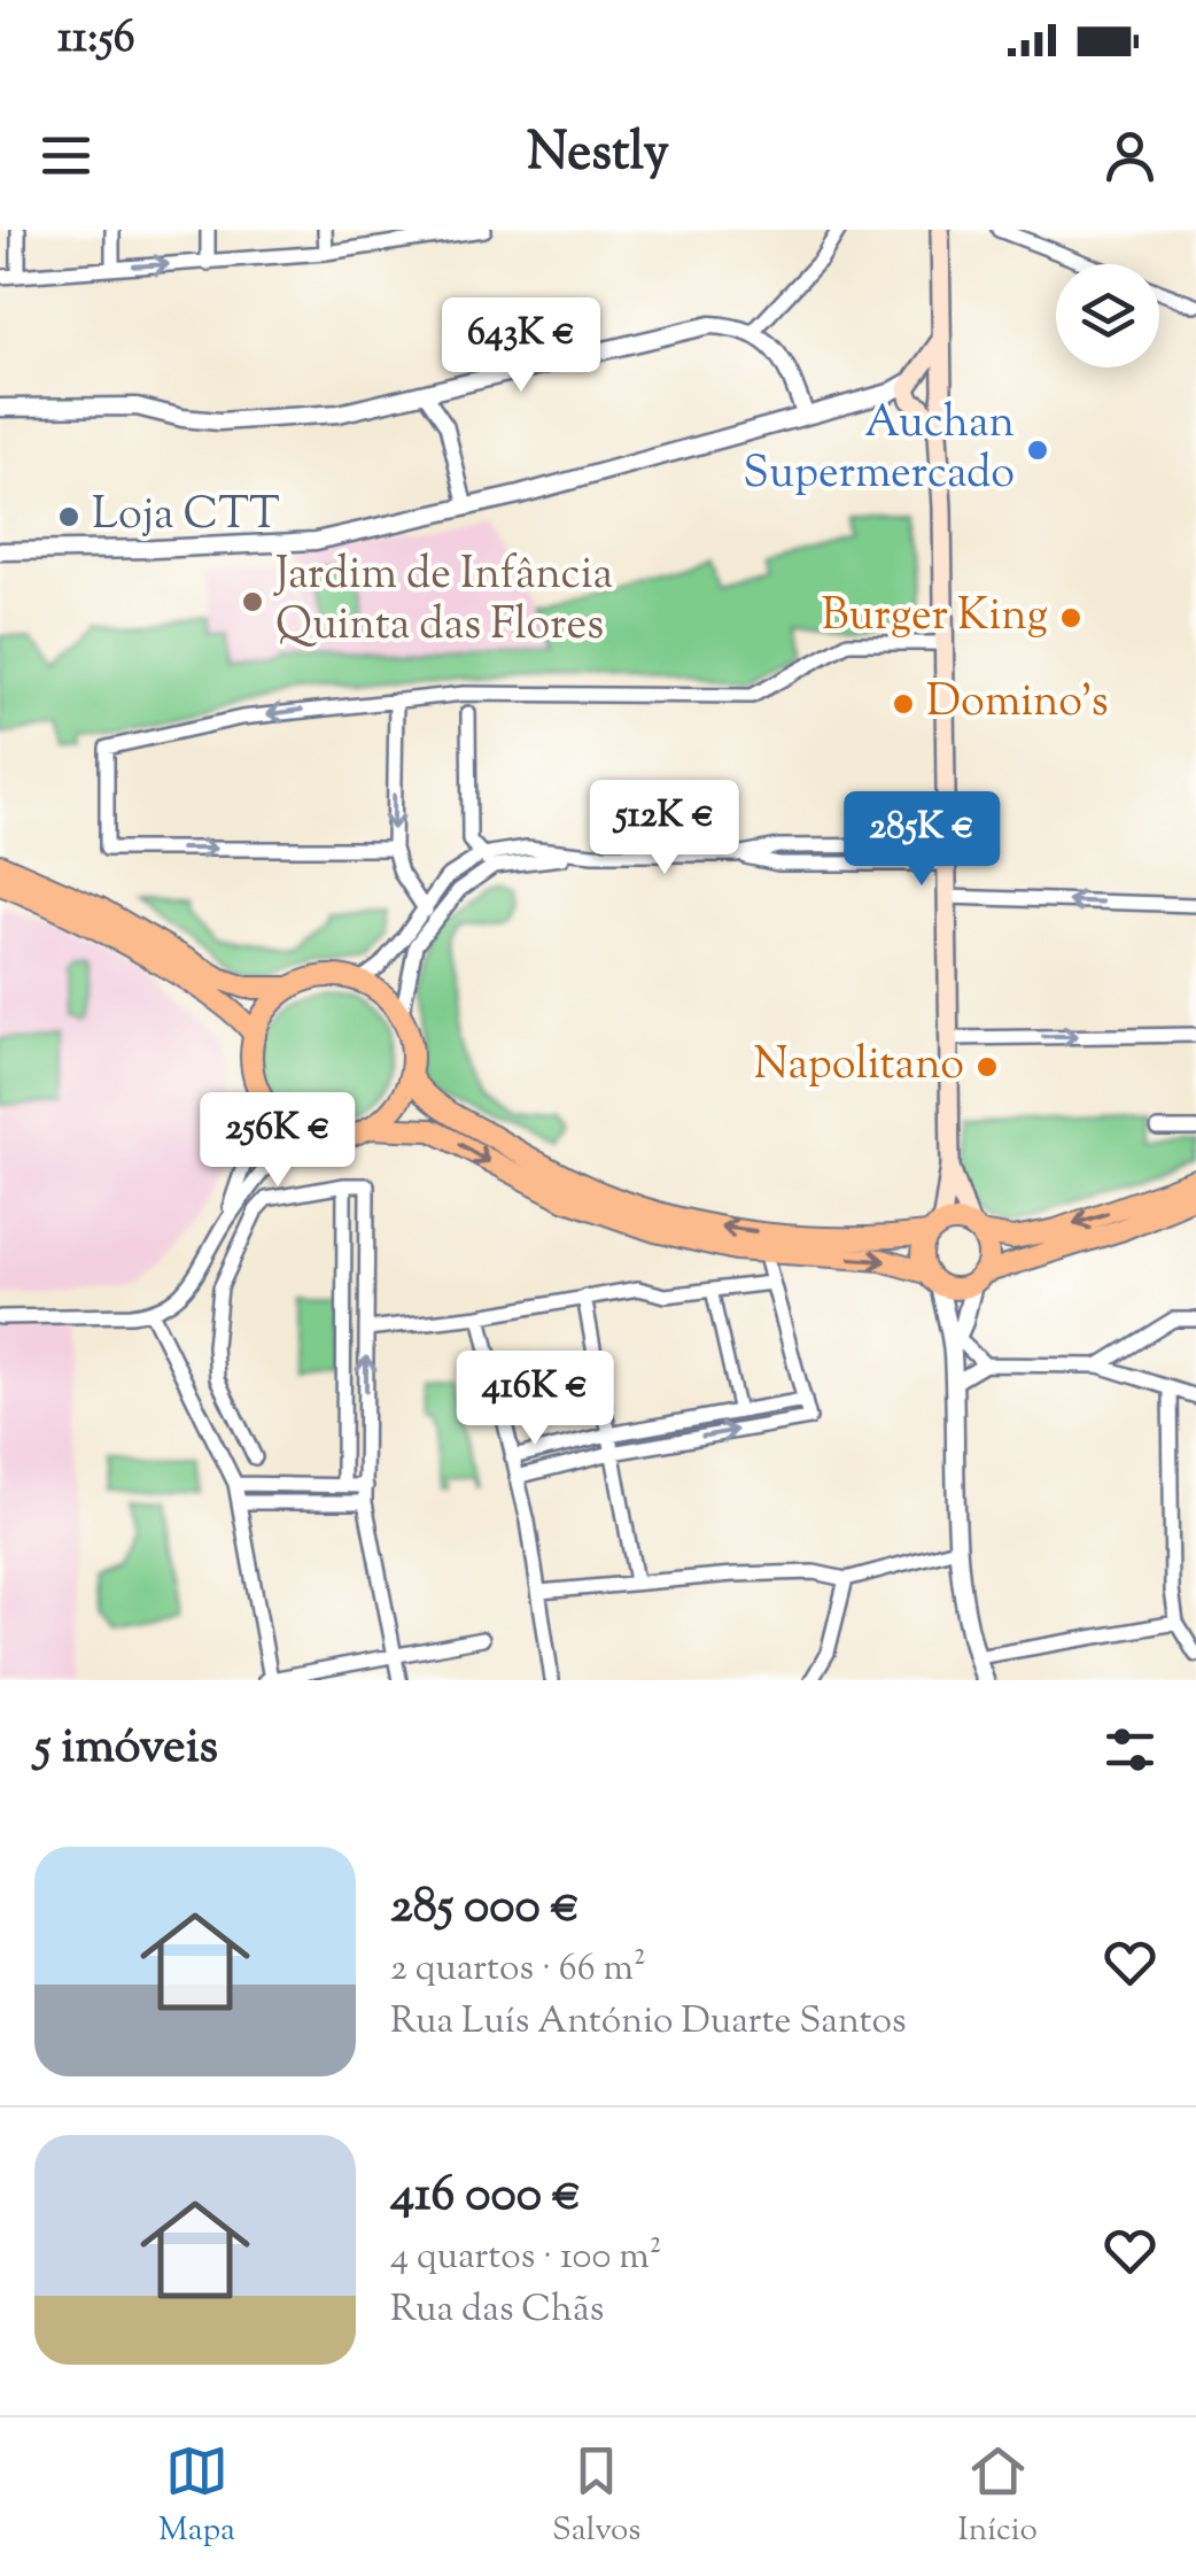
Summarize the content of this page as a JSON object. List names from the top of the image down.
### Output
{
  "places": [
    "Auchan Supermercado",
    "Loja CTT",
    "Jardim de Infância Quinta das Flores",
    "Burger King",
    "Domino's",
    "Napolitano"
  ],
  "page": {
    "status": "11:56",
    "header": "Nestly",
    "price": [
      "643K €",
      "512K €",
      "285K €",
      "256K €",
      "416K €"
    ],
    "heading": "5 imóveis",
    "list": [
      {
        "name": "285 000 €",
        "note": "2 quartos · 66 m² · Rua Luís António Duarte Santos"
      },
      {
        "name": "416 000 €",
        "note": "4 quartos · 100 m² · Rua das Chãs"
      }
    ],
    "tabs": ["Mapa", "Salvos", "Início"]
  }
}
